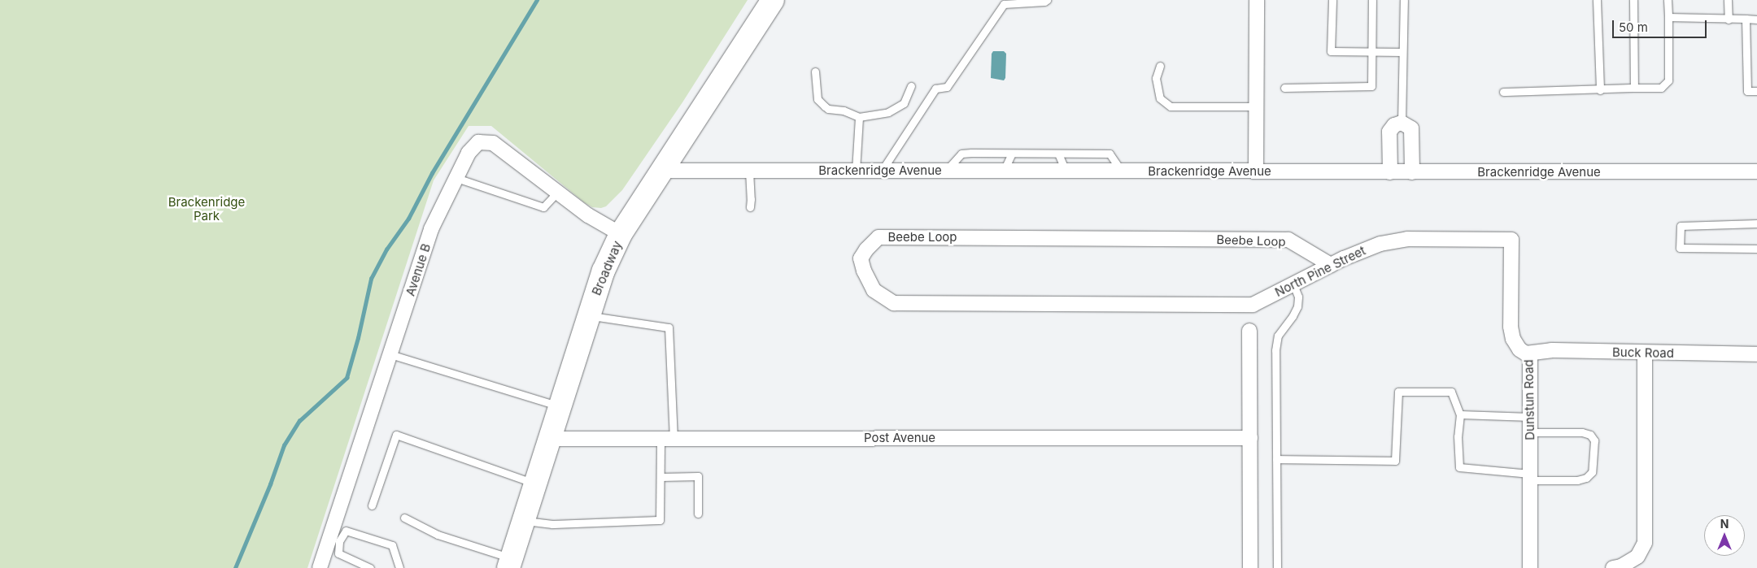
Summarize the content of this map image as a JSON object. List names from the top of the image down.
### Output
{
  "streets": {
    "main road": ["Broadway"],
    "street": [
      "Brackenridge Avenue",
      "Beebe Loop",
      "Avenue B",
      "North Pine Street",
      "Buck Road",
      "Dunstun Road",
      "Post Avenue"
    ]
  },
  "crossings": [
    ["Brackenridge Avenue", "Broadway"],
    ["Beebe Loop", "North Pine Street"],
    ["Broadway", "Avenue B"],
    ["Broadway", "Post Avenue"],
    ["North Pine Street", "Dunstun Road"],
    ["Buck Road", "Dunstun Road"]
  ],
  "parks": ["Brackenridge Park"],
  "scale_bar": "50 m",
  "north": "top"
}
